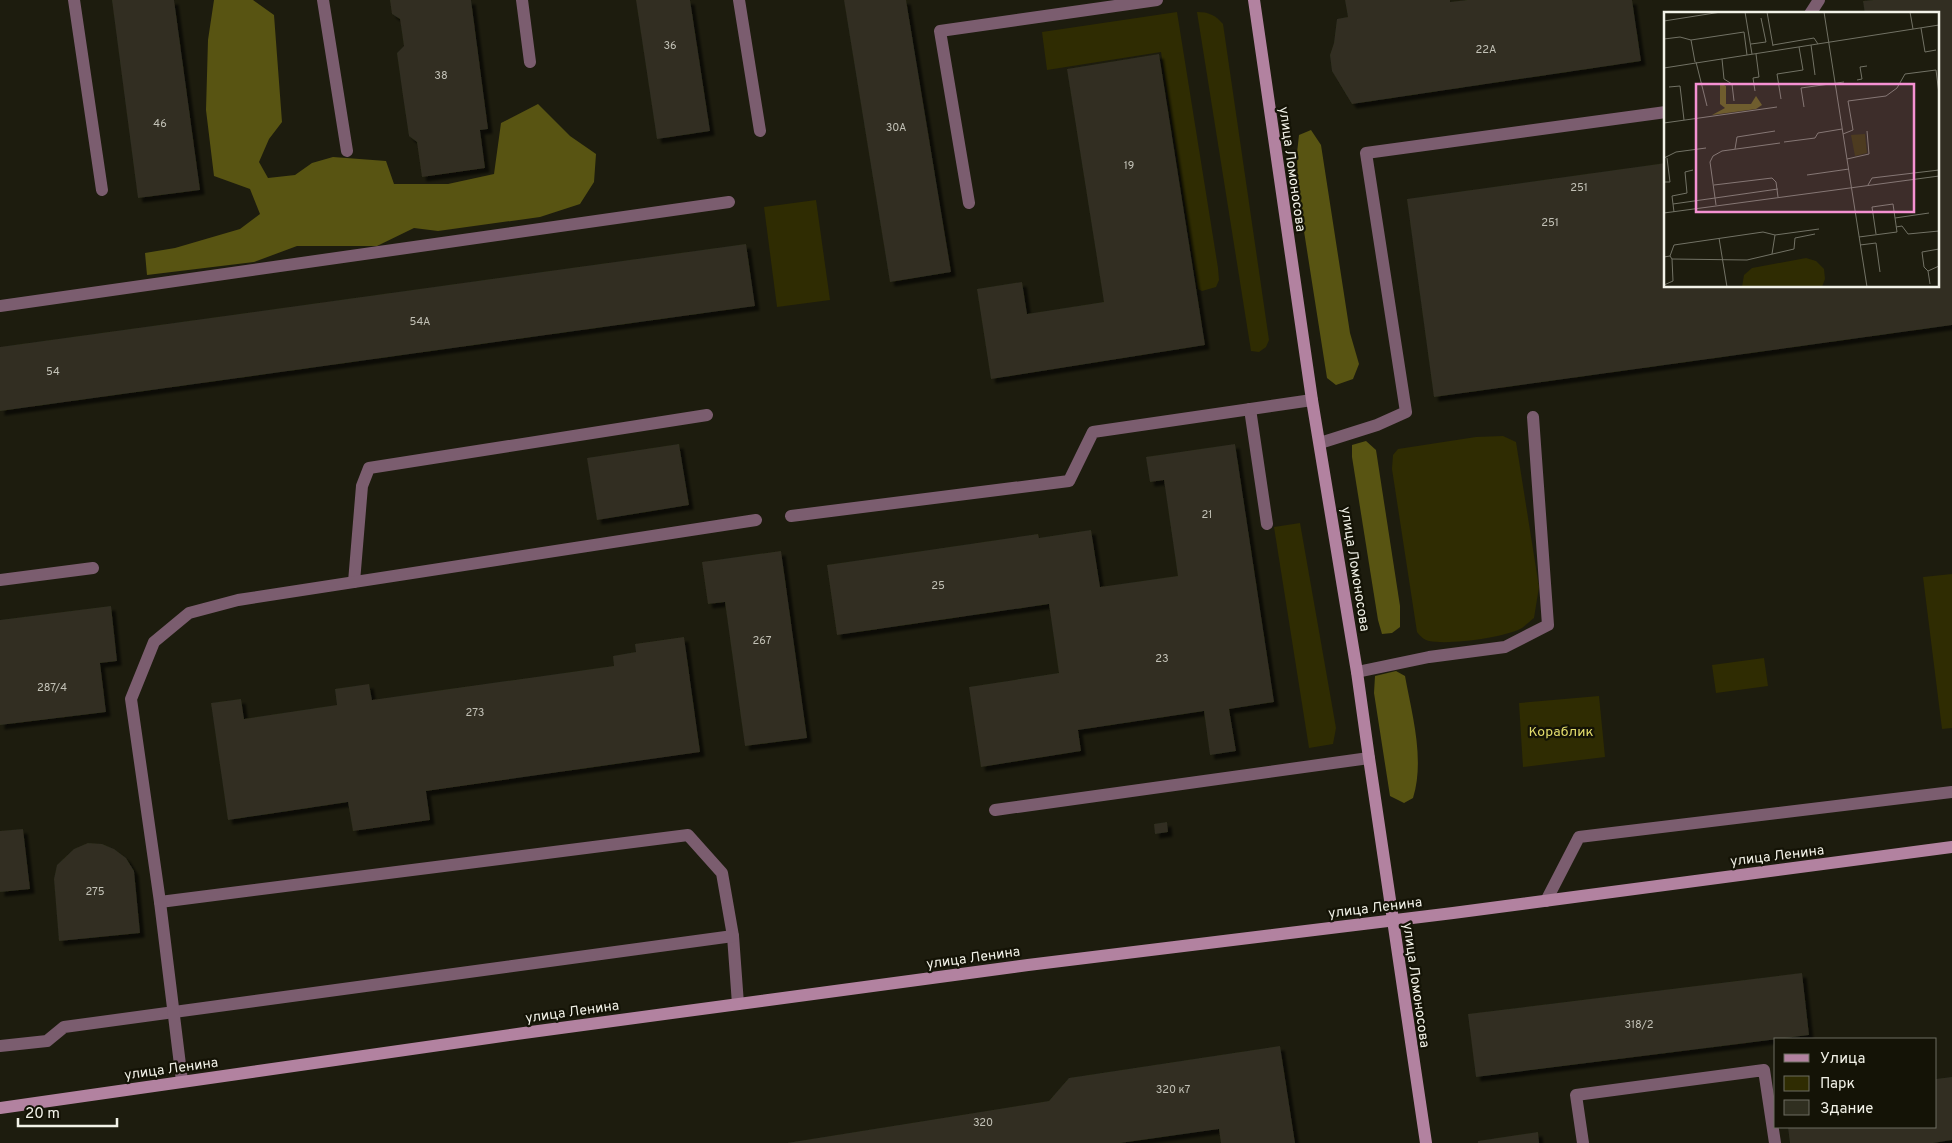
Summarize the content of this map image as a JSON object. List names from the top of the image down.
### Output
{
  "streets": {
    "main road": ["улица Ломоносова", "улица Ленина"]
  },
  "crossings": [
    ["улица Ломоносова", "улица Ленина"]
  ],
  "parks": ["Кораблик"],
  "house_numbers": [
    "36",
    "22А",
    "38",
    "46",
    "30А",
    "19",
    "251",
    "251",
    "54А",
    "54",
    "21",
    "25",
    "267",
    "23",
    "287/4",
    "273",
    "275",
    "318/2",
    "320 к7",
    "320"
  ],
  "legend": ["Улица", "Парк", "Здание"],
  "scale_bar": "20 m"
}
